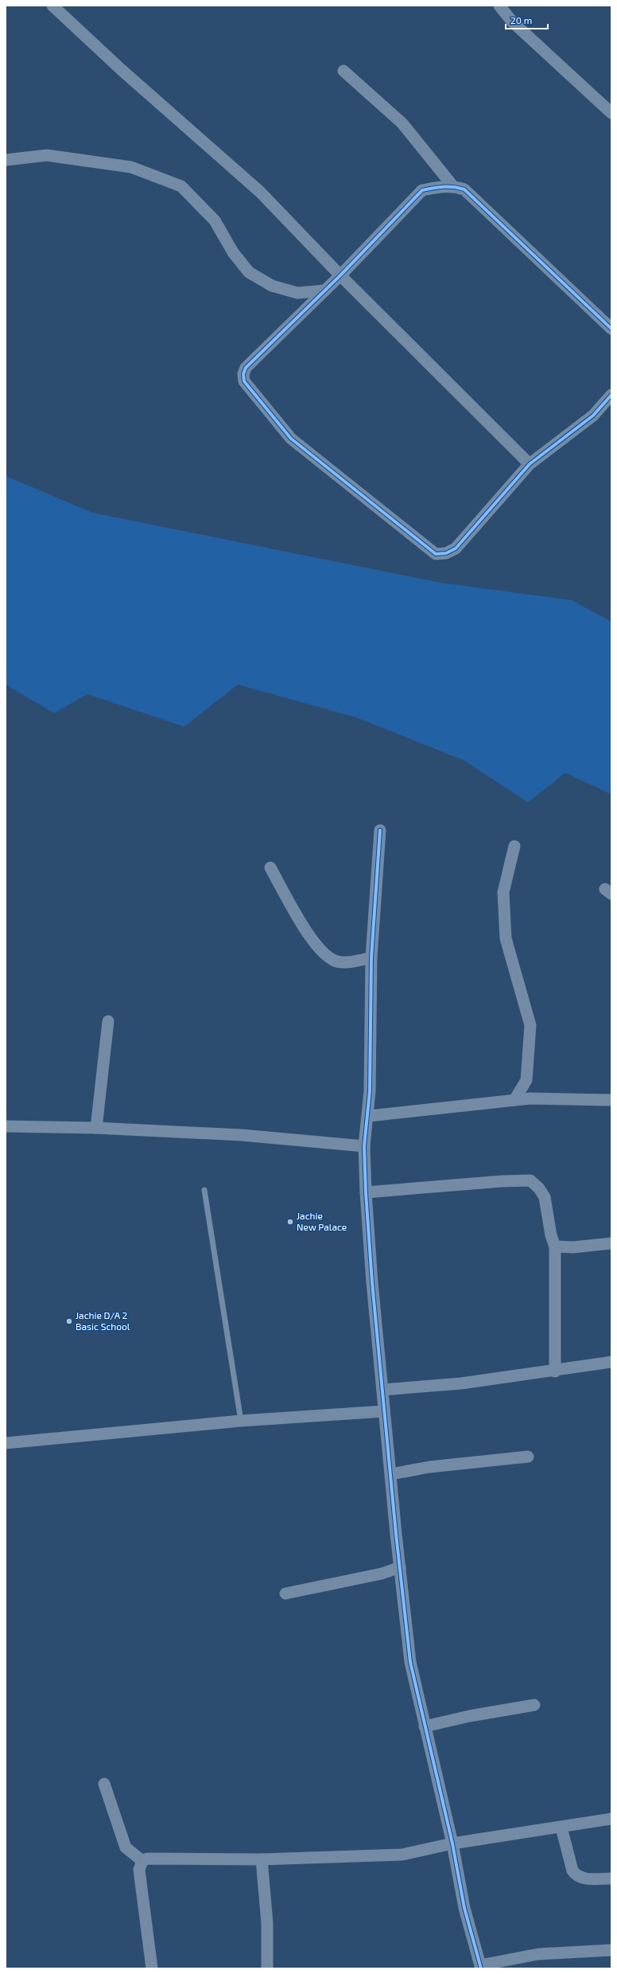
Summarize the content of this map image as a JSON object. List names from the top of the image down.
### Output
{
  "places": ["Jachie New Palace", "Jachie D/A 2 Basic School"],
  "scale_bar": "20 m"
}
